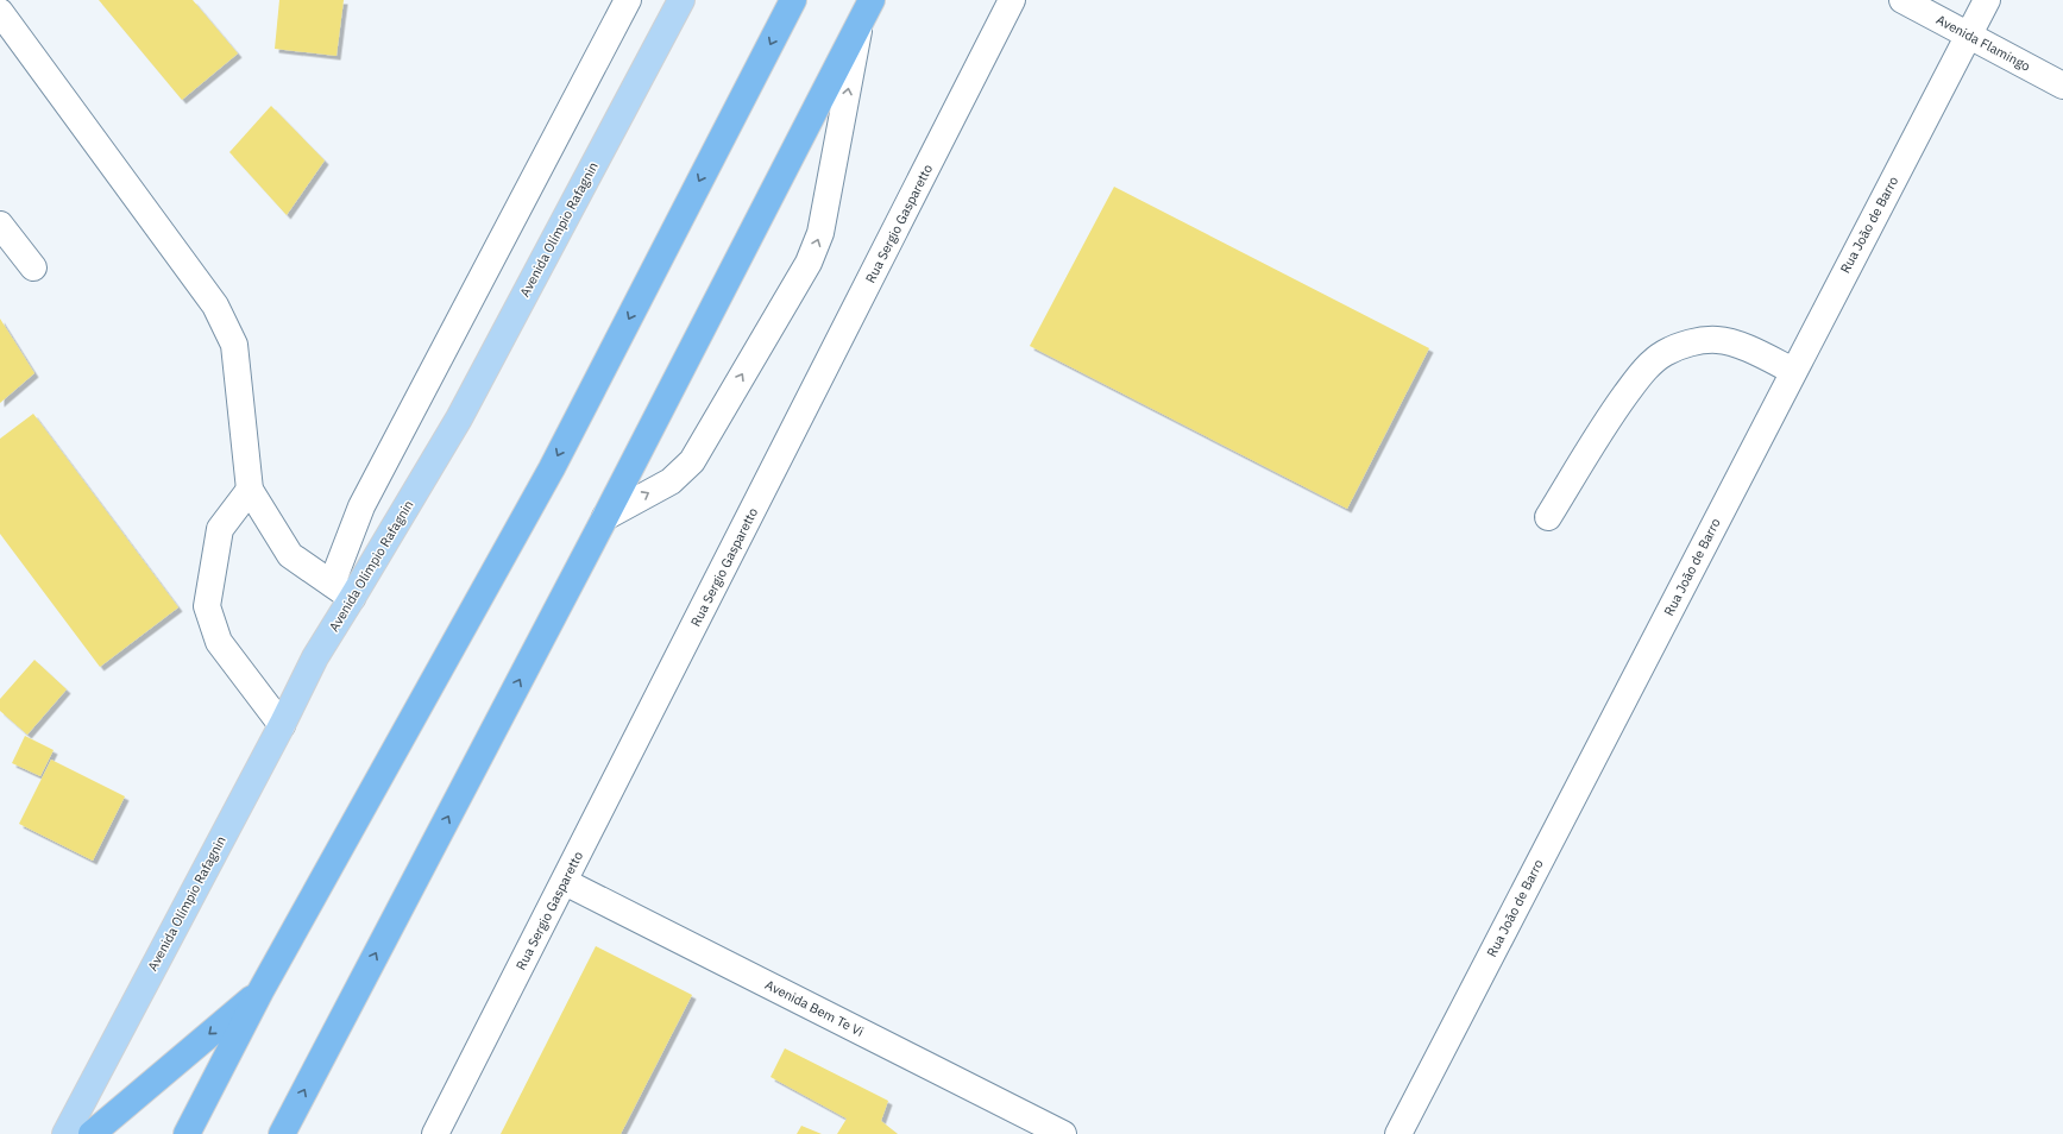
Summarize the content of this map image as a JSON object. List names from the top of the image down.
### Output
{
  "streets": {
    "main road": ["Avenida Olímpio Rafagnin"],
    "street": [
      "Avenida Flamingo",
      "Rua Sergio Gasparetto",
      "Rua João de Barro",
      "Avenida Bem Te Vi"
    ]
  },
  "crossings": [
    ["Avenida Flamingo", "Rua João de Barro"],
    ["Rua Sergio Gasparetto", "Avenida Bem Te Vi"]
  ]
}
